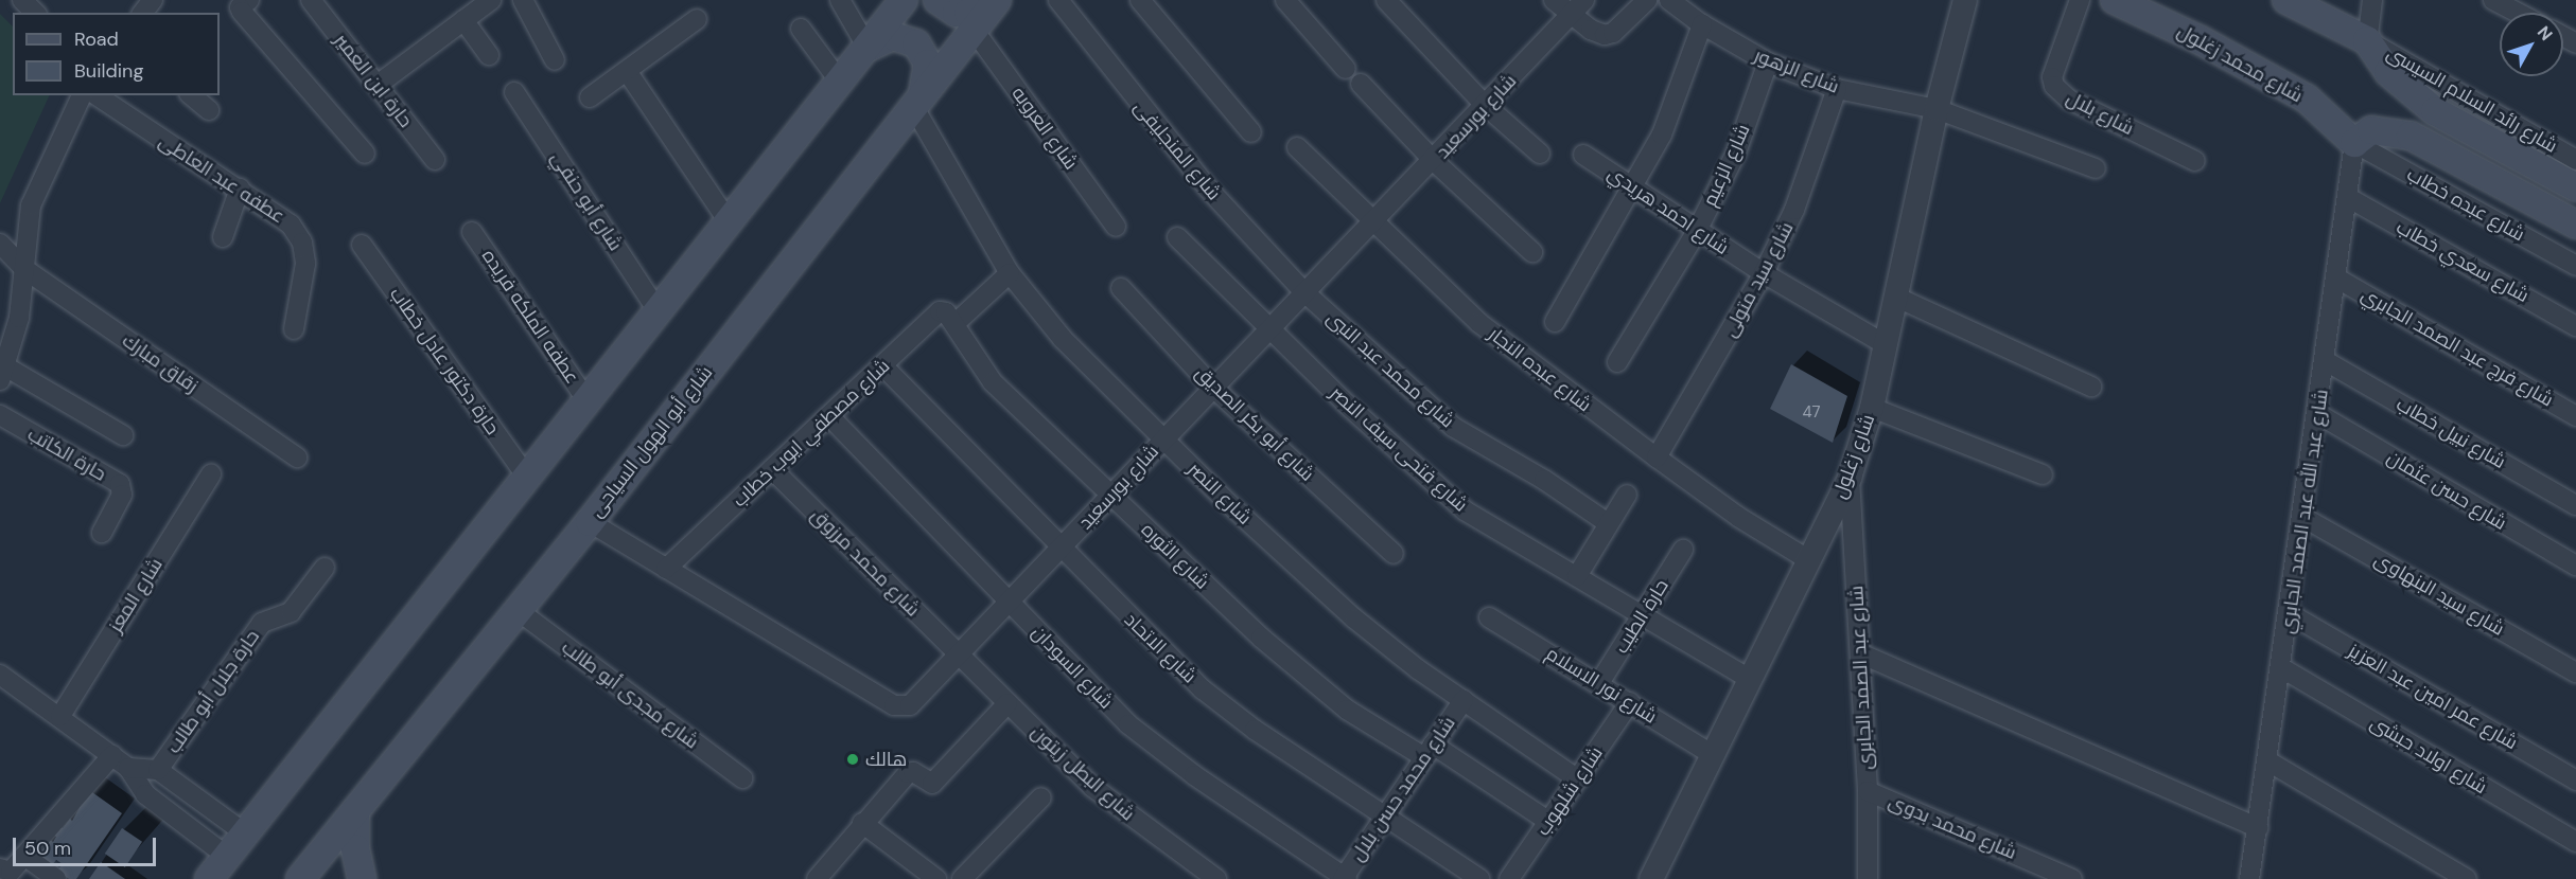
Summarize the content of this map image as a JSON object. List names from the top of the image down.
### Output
{
  "streets": {
    "main road": ["شارع محمد زغلول", "شارع أبو الهول السياحى"],
    "street": [
      "شارع الزهور",
      "حارة ابن العمير",
      "شارع رائد السلام السيسى",
      "شارع بلال",
      "شارع بورسعيد",
      "شارع العروبه",
      "شارع المنجليفى",
      "شارع الزعيم",
      "عطفه عبد العاطى",
      "شارع أبو حنفي",
      "شارع عبده خطاب",
      "شارع احمد هريدي",
      "شارع سعدي خطاب",
      "شارع سيد متولى",
      "عطفه الملكه فريده",
      "شارع فرج عبد الصمد الجابري",
      "حارة دكتور عادل خطاب",
      "زقاق مبارك",
      "شارع محمد عبد النبى",
      "شارع عبده النجار",
      "شارع أبو بكر الصديق",
      "شارع مصطفي ايوب خطاب",
      "شارع نبيل خطاب",
      "شارع فتحى سيف النصر",
      "حارة الكاتب",
      "شارع زغلول",
      "شارع حسن عثمان",
      "شارع النصر",
      "شارع عبد الله عبد الصمد الجابري",
      "شارع الثوره",
      "شارع محمد مرزوق",
      "شارع سيد البنهاوى",
      "شارع المعز",
      "حارة الطيب",
      "شارع الاتحاد",
      "شارع السودان",
      "شارع عبد الصمد الجابرى",
      "شارع نور الاسلام",
      "حارة جلال أبو طالب",
      "شارع مجدى أبو طالب",
      "شارع عمر امين عبد العزيز",
      "شارع اولاد حبشى",
      "شارع البطل زيتون",
      "شارع محمد حسن بلال",
      "شارع شلهوب",
      "شارع محمد بدوى"
    ]
  },
  "crossings": [
    ["شارع محمد زغلول", "شارع عبده خطاب"],
    ["شارع محمد زغلول", "شارع عبد الله عبد الصمد الجابري"],
    ["شارع الزهور", "شارع الزعيم"],
    ["شارع الزهور", "شارع سيد متولى"],
    ["شارع الزهور", "شارع زغلول"],
    ["شارع بورسعيد", "شارع المنجليفى"],
    ["شارع بورسعيد", "شارع محمد عبد النبى"],
    ["شارع بورسعيد", "شارع عبده النجار"],
    ["شارع بورسعيد", "شارع أبو بكر الصديق"],
    ["شارع بورسعيد", "شارع مصطفي ايوب خطاب"],
    ["شارع بورسعيد", "شارع أبو الهول السياحى"],
    ["شارع بورسعيد", "شارع فتحى سيف النصر"],
    ["شارع بورسعيد", "شارع النصر"],
    ["شارع بورسعيد", "شارع الثوره"],
    ["شارع بورسعيد", "شارع محمد مرزوق"],
    ["شارع بورسعيد", "شارع الاتحاد"],
    ["شارع بورسعيد", "شارع السودان"],
    ["شارع بورسعيد", "شارع البطل زيتون"],
    ["شارع العروبه", "شارع أبو الهول السياحى"],
    ["شارع المنجليفى", "شارع محمد عبد النبى"],
    ["شارع الزعيم", "شارع احمد هريدي"],
    ["شارع عبده خطاب", "شارع عبد الله عبد الصمد الجابري"],
    ["شارع احمد هريدي", "شارع سيد متولى"],
    ["شارع احمد هريدي", "شارع زغلول"],
    ["شارع سعدي خطاب", "شارع عبد الله عبد الصمد الجابري"],
    ["شارع سيد متولى", "شارع عبده النجار"],
    ["شارع فرج عبد الصمد الجابري", "شارع عبد الله عبد الصمد الجابري"],
    ["شارع عبده النجار", "شارع زغلول"],
    ["شارع مصطفي ايوب خطاب", "شارع الثوره"],
    ["شارع مصطفي ايوب خطاب", "شارع محمد مرزوق"],
    ["شارع مصطفي ايوب خطاب", "شارع الاتحاد"],
    ["شارع مصطفي ايوب خطاب", "شارع السودان"],
    ["شارع نبيل خطاب", "شارع عبد الله عبد الصمد الجابري"],
    ["شارع أبو الهول السياحى", "شارع النصر"],
    ["شارع أبو الهول السياحى", "شارع مجدى أبو طالب"],
    ["شارع فتحى سيف النصر", "شارع زغلول"],
    ["شارع فتحى سيف النصر", "حارة الطيب"],
    ["شارع زغلول", "شارع عبد الصمد الجابرى"],
    ["شارع زغلول", "شارع نور الاسلام"],
    ["شارع حسن عثمان", "شارع عبد الله عبد الصمد الجابري"],
    ["شارع النصر", "شارع محمد حسن بلال"],
    ["شارع النصر", "شارع شلهوب"],
    ["شارع عبد الله عبد الصمد الجابري", "شارع سيد البنهاوى"],
    ["شارع عبد الله عبد الصمد الجابري", "شارع عمر امين عبد العزيز"],
    ["شارع عبد الله عبد الصمد الجابري", "شارع اولاد حبشى"],
    ["شارع الثوره", "شارع محمد حسن بلال"],
    ["شارع الثوره", "شارع شلهوب"],
    ["شارع محمد مرزوق", "شارع البطل زيتون"],
    ["حارة الطيب", "شارع نور الاسلام"],
    ["شارع الاتحاد", "شارع محمد حسن بلال"],
    ["شارع السودان", "شارع محمد حسن بلال"],
    ["شارع عبد الصمد الجابرى", "شارع محمد بدوى"],
    ["شارع نور الاسلام", "شارع شلهوب"]
  ],
  "places": ["هالك"],
  "house_numbers": ["47"],
  "legend": ["Road", "Building"],
  "scale_bar": "50 m",
  "north": "top right"
}
